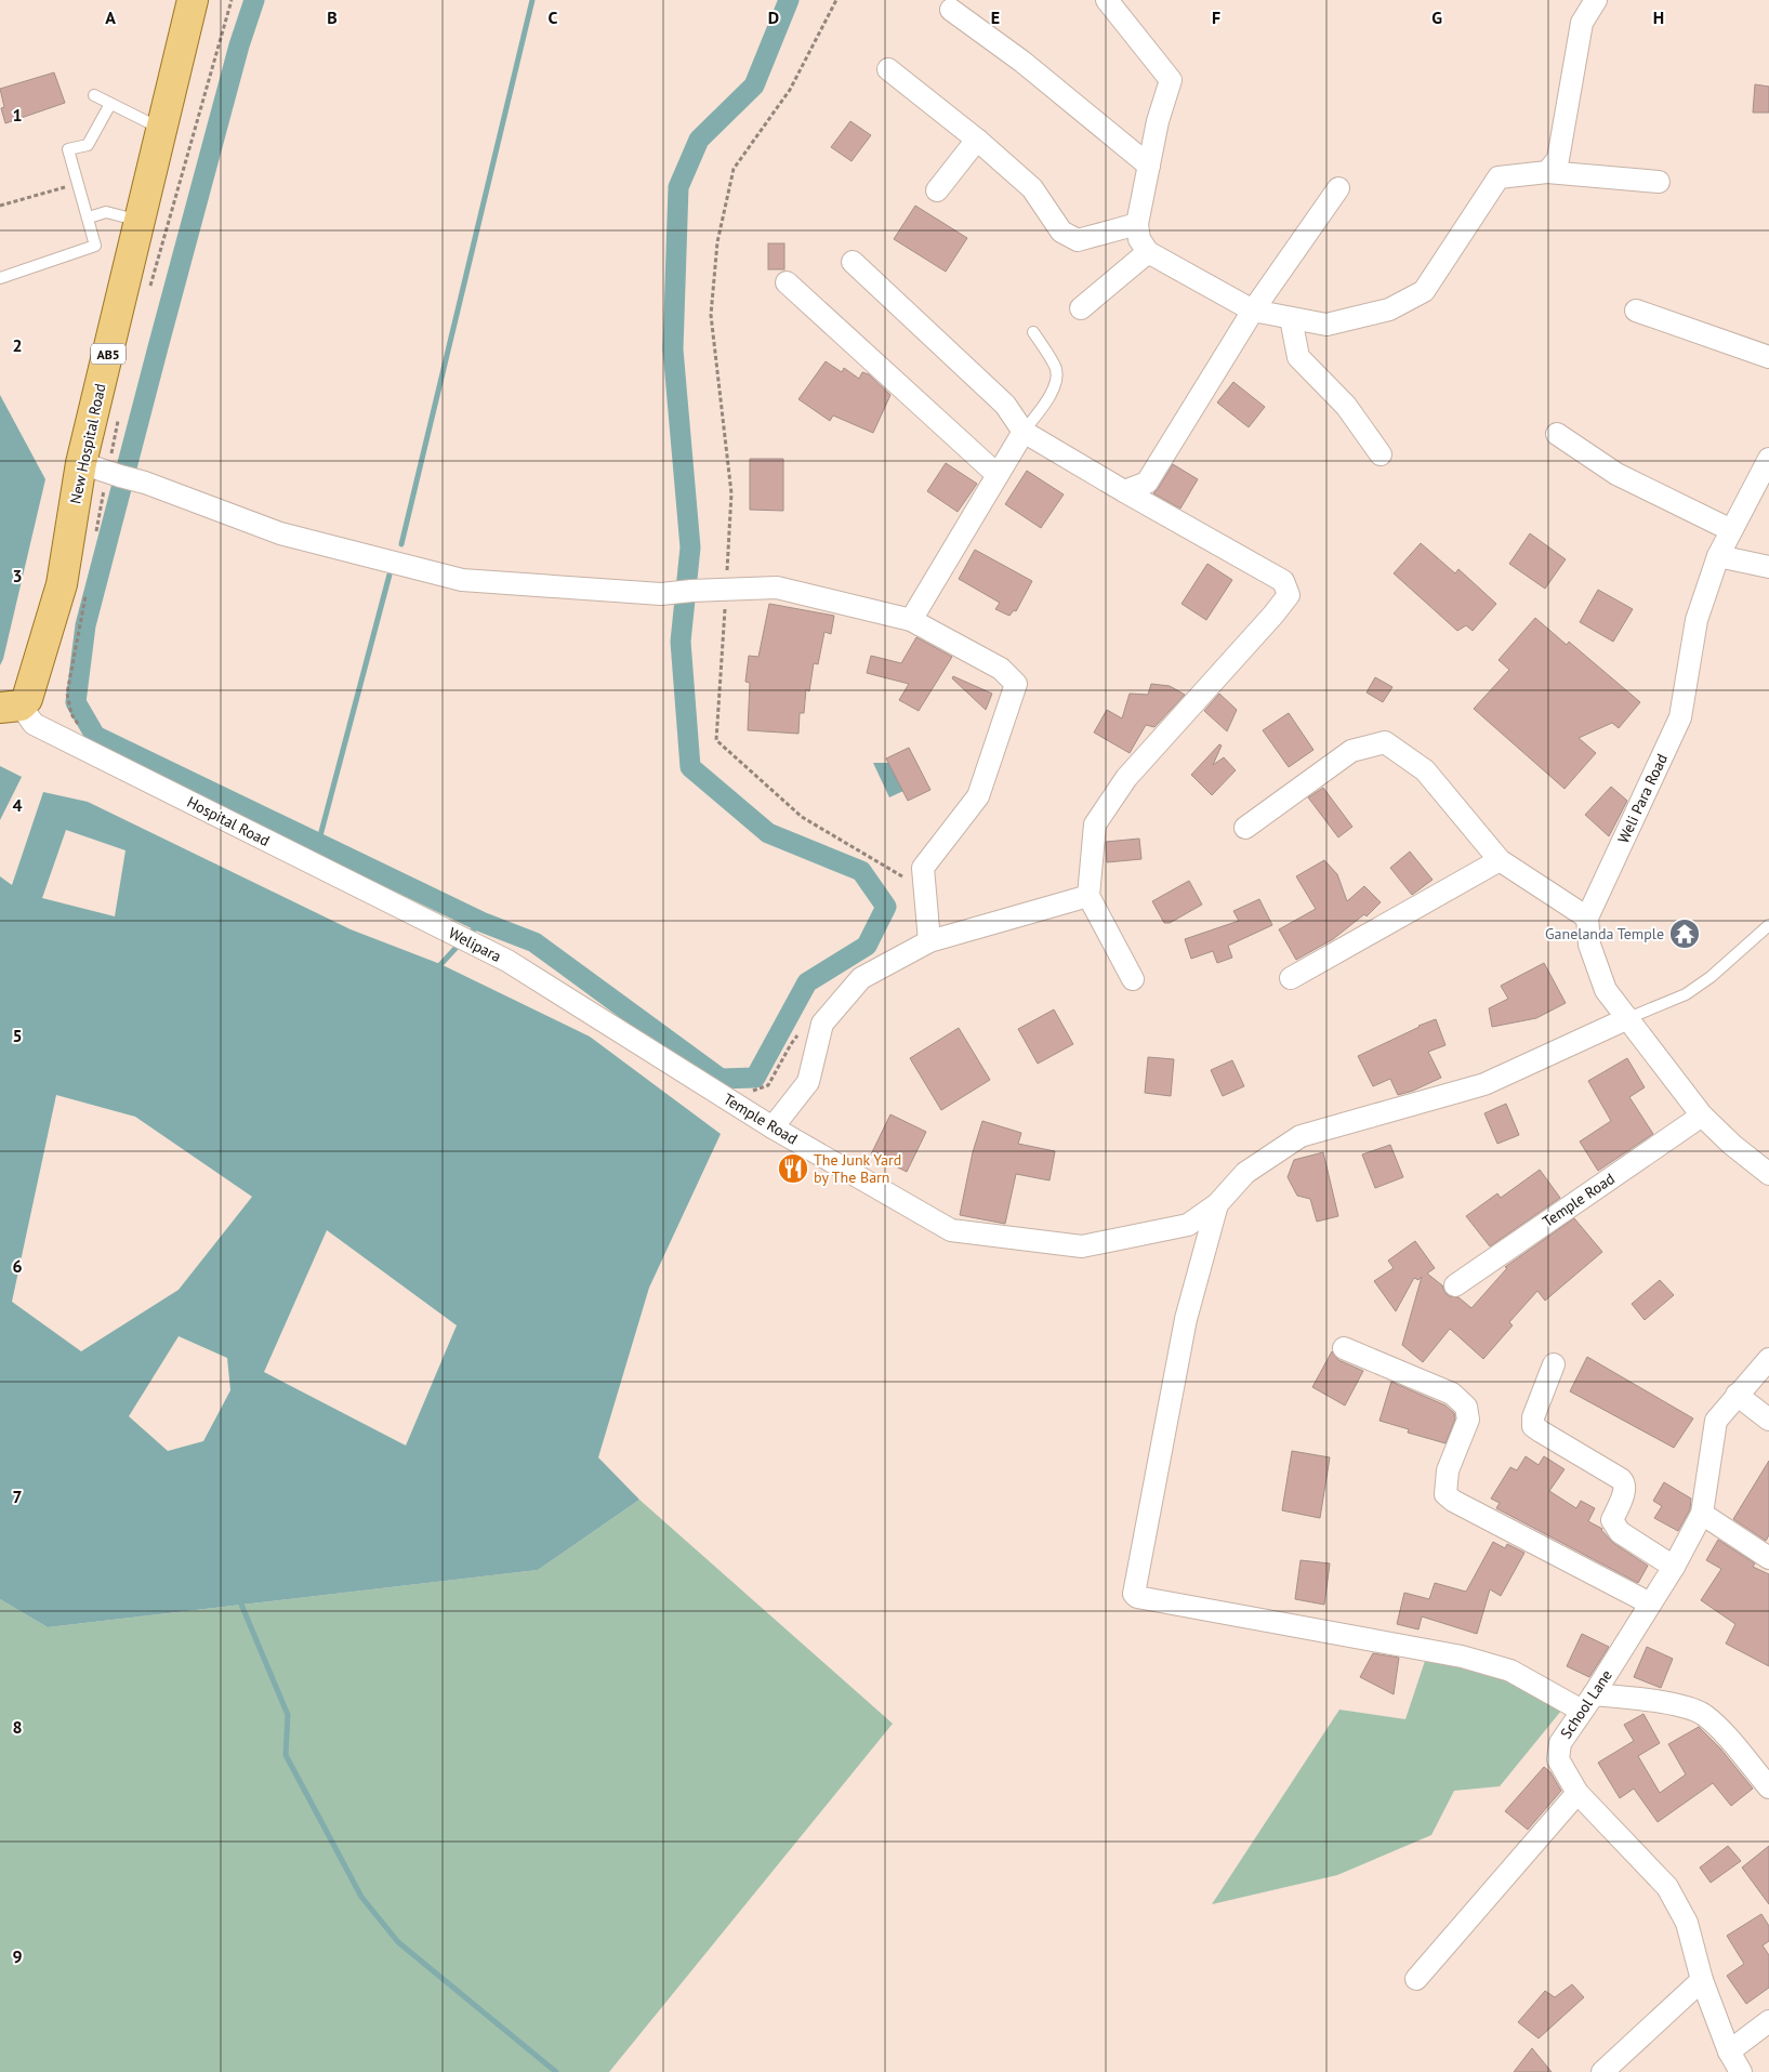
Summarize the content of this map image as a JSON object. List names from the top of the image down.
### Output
{
  "streets": {
    "main road": ["AB5", "New Hospital Road"],
    "street": [
      "Weli Para Road",
      "Hospital Road",
      "Welipara",
      "Temple Road",
      "School Lane"
    ]
  },
  "crossings": [
    ["New Hospital Road", "Hospital Road"],
    ["Weli Para Road", "Temple Road"],
    ["Hospital Road", "Welipara"],
    ["Welipara", "Temple Road"]
  ],
  "places": {
    "temple": ["Ganelanda Temple"],
    "restaurant": ["The Junk Yard by The Barn"]
  },
  "grid": {
    "columns": [
      "A",
      "B",
      "C",
      "D",
      "E",
      "F",
      "G",
      "H"
    ],
    "rows": [
      "1",
      "2",
      "3",
      "4",
      "5",
      "6",
      "7",
      "8",
      "9"
    ]
  }
}
